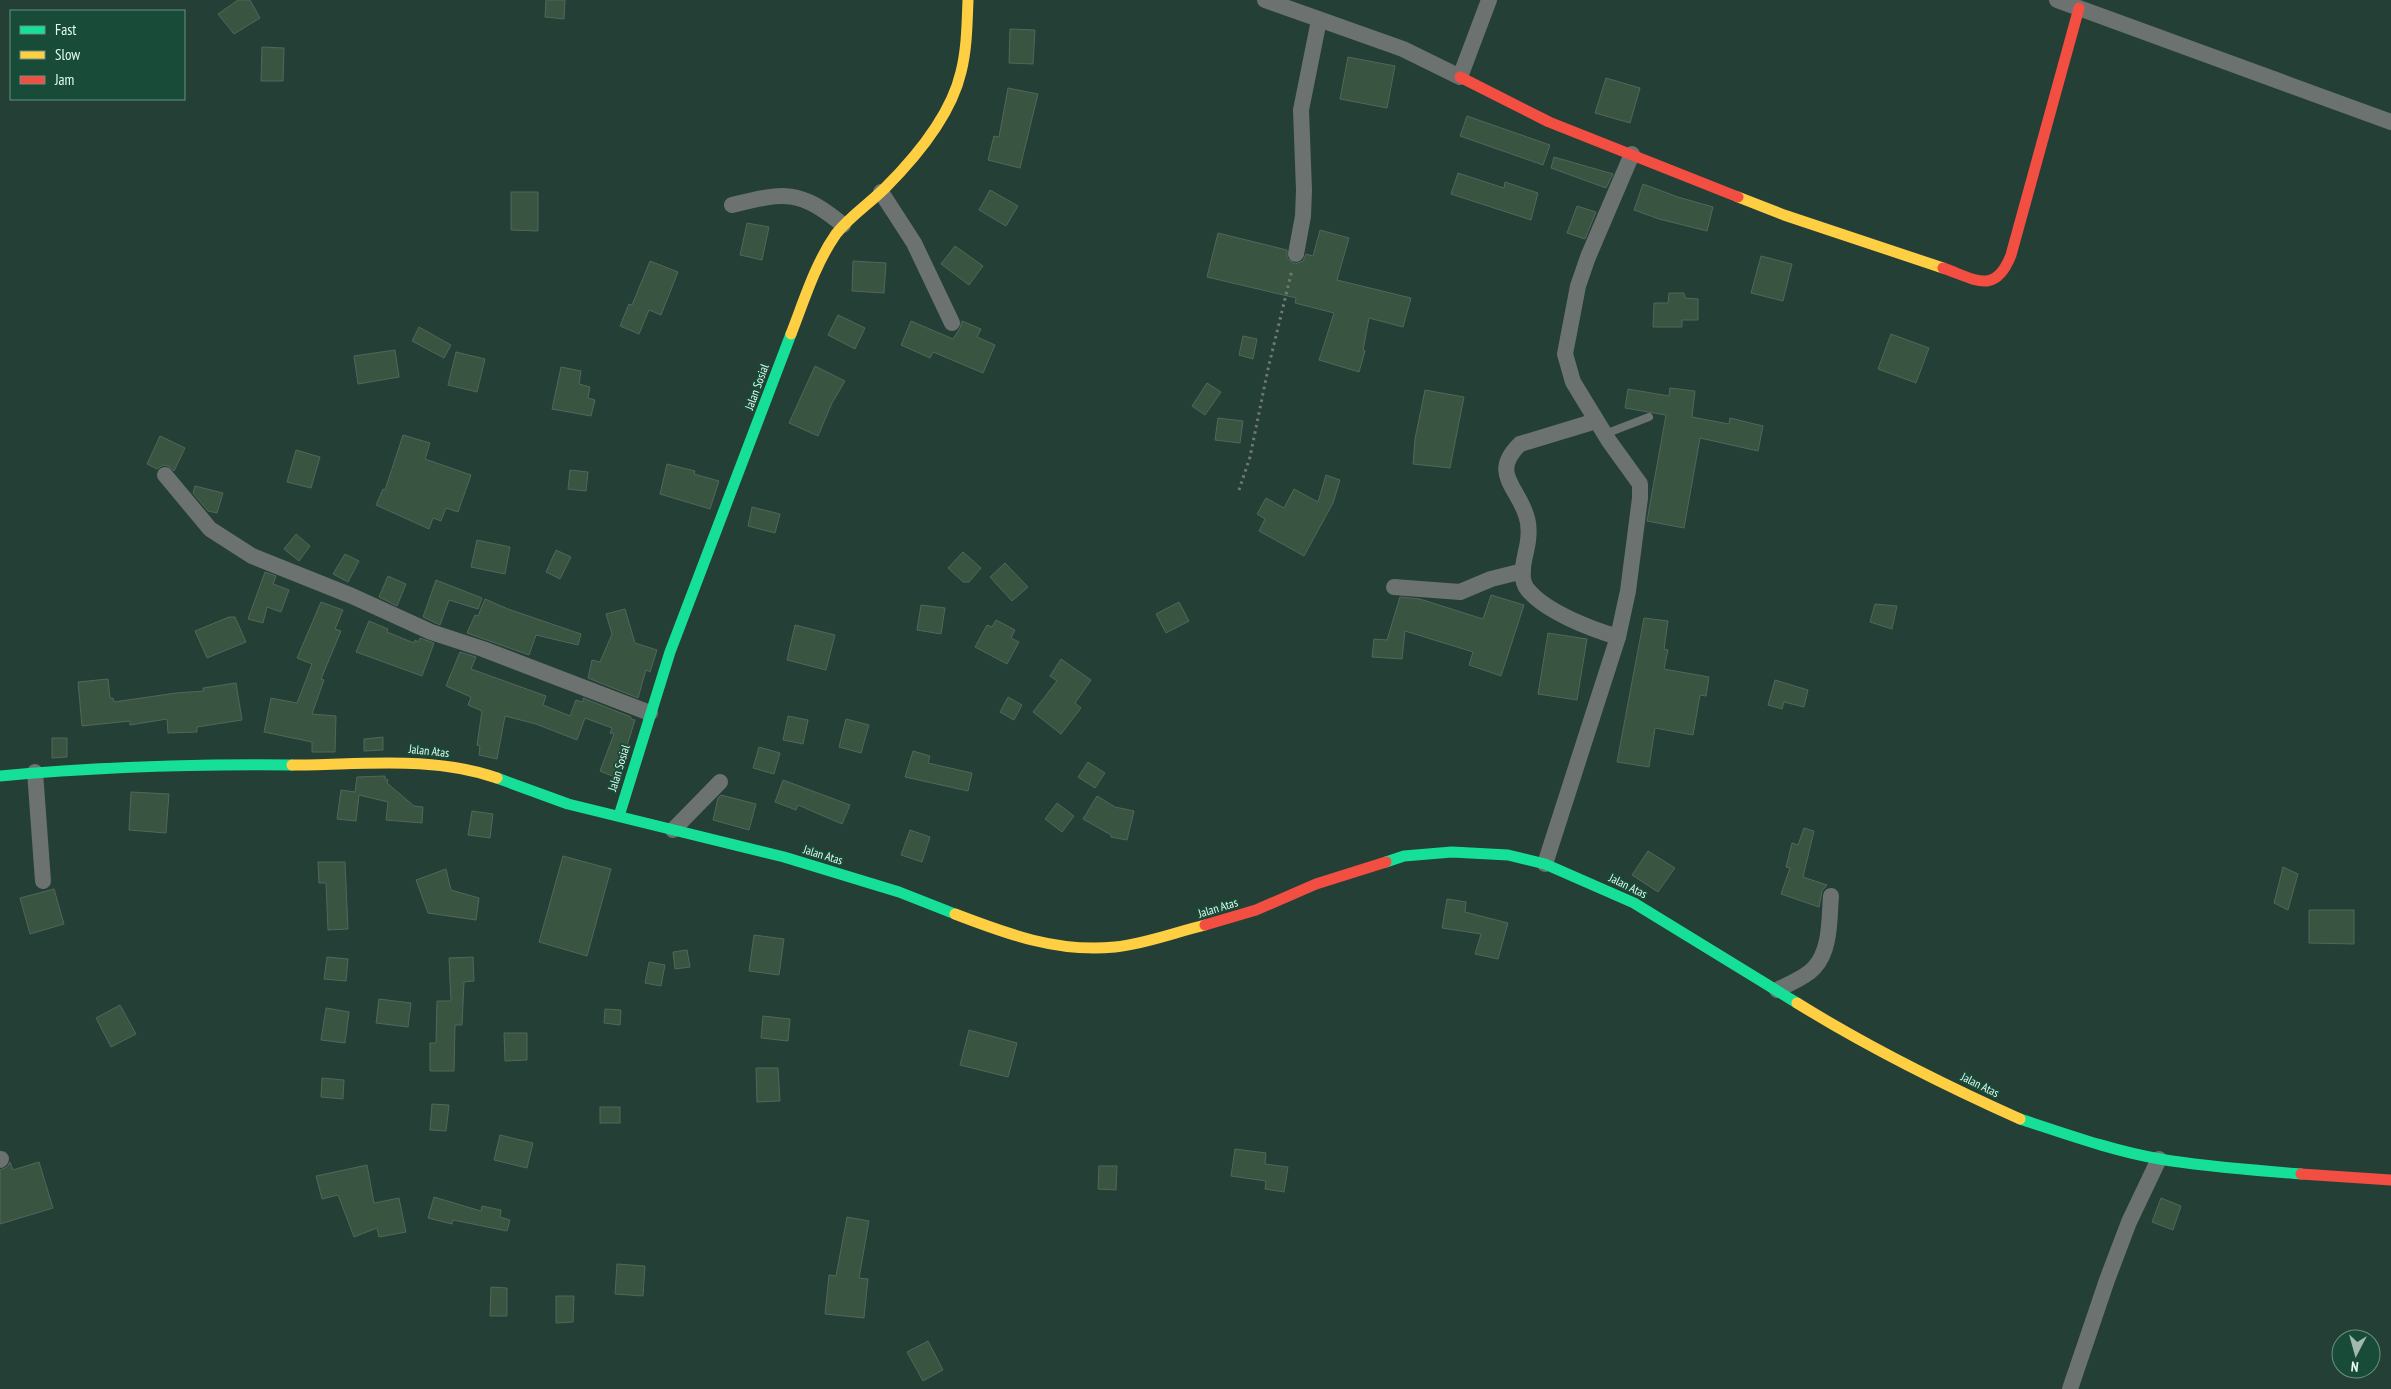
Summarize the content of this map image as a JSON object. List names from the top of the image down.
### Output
{
  "streets": {
    "street": ["Jalan Sosial", "Jalan Atas"]
  },
  "crossings": [
    ["Jalan Sosial", "Jalan Atas"]
  ],
  "legend": ["Fast", "Slow", "Jam"],
  "north": "bottom"
}
